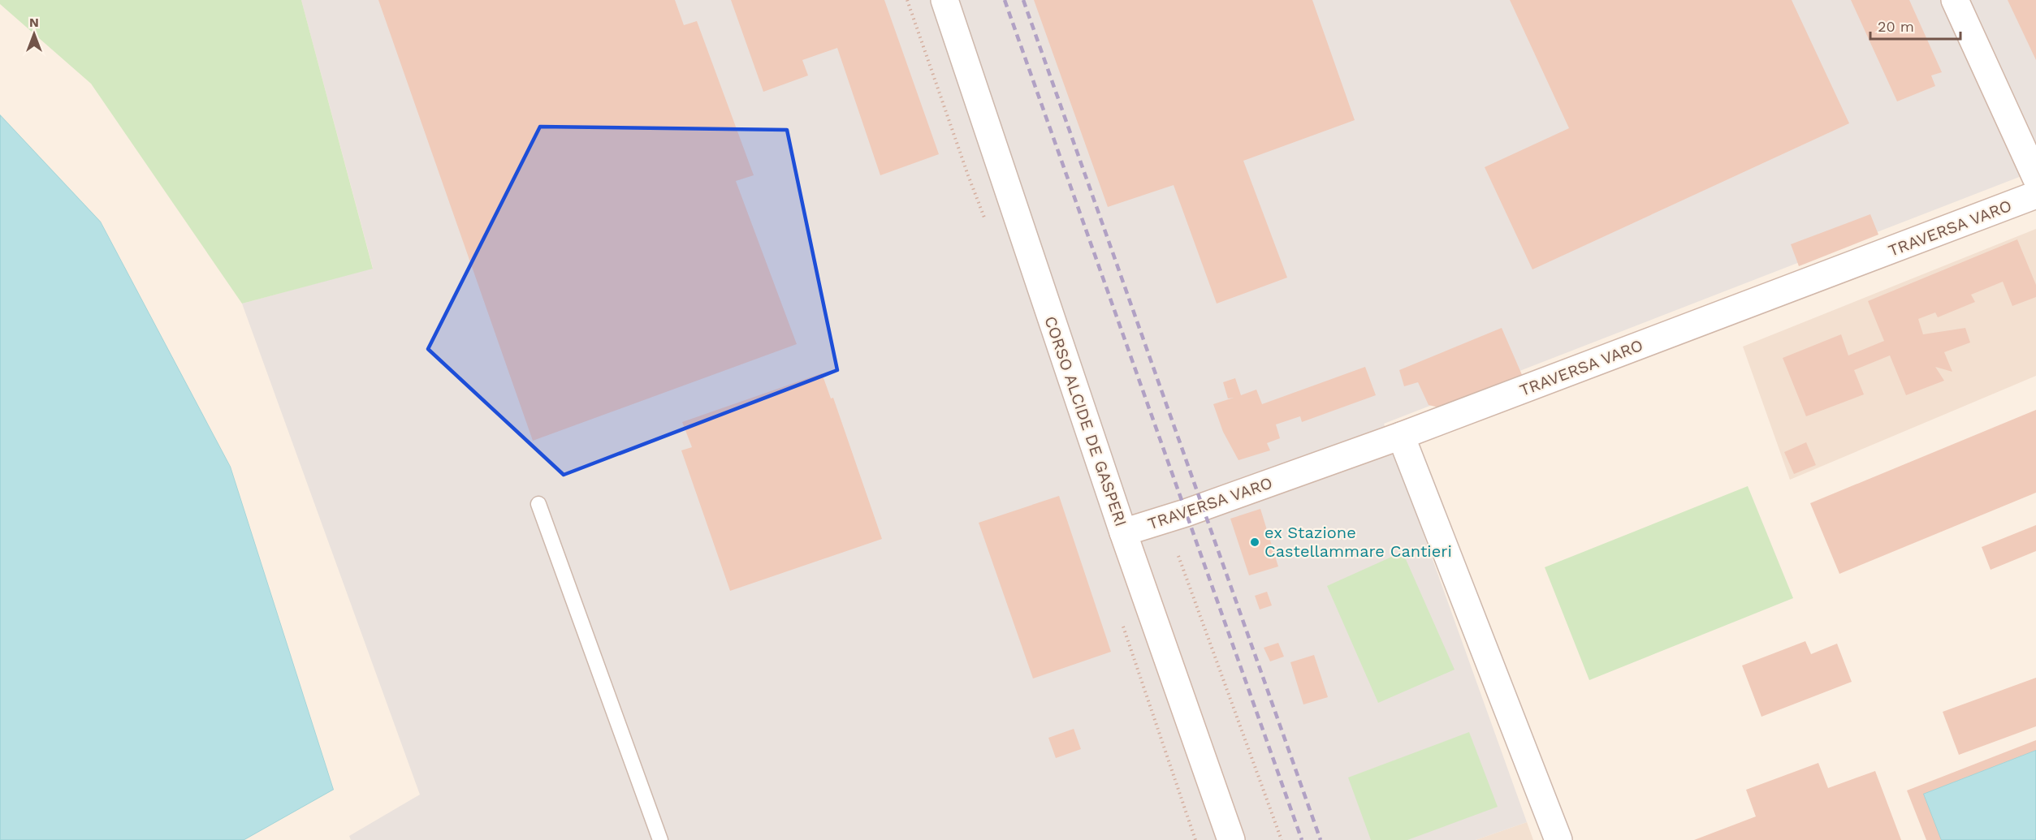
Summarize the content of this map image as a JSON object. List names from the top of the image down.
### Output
{
  "streets": {
    "street": ["TRAVERSA VARO", "CORSO ALCIDE DE GASPERI"]
  },
  "crossings": [
    ["TRAVERSA VARO", "CORSO ALCIDE DE GASPERI"]
  ],
  "places": ["ex Stazione Castellammare Cantieri"],
  "scale_bar": "20 m",
  "north": "top"
}
